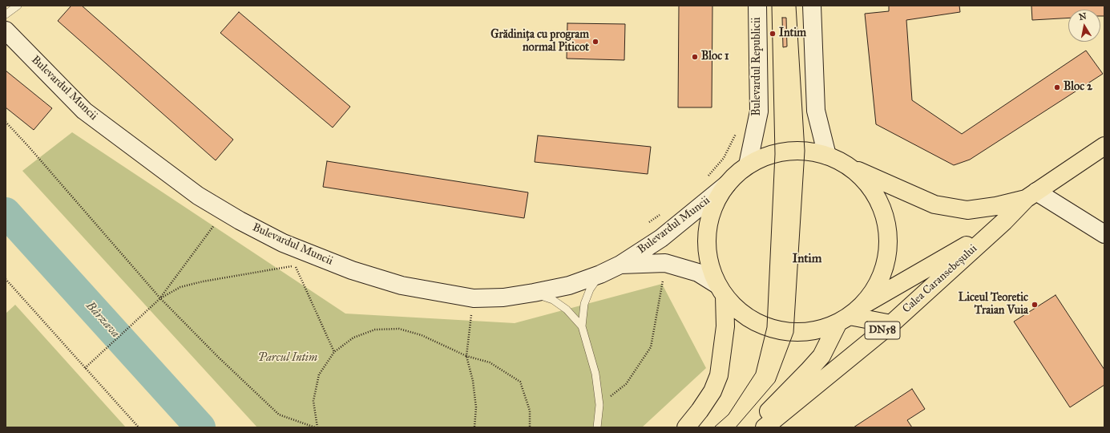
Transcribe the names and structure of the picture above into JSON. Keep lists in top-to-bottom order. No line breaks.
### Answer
{"streets":{"main road":["Calea Caransebeșului","DN58"],"street":["Bulevardul Republicii","Bulevardul Muncii"]},"crossings":[["Bulevardul Republicii","DN58"],["Bulevardul Muncii","Calea Caransebeșului"],["Bulevardul Muncii","DN58"],["Calea Caransebeșului","DN58"]],"districts":["Intim"],"water":["Bârzava"],"parks":["Parcul Intim"],"places":["Intim","Grădinița cu program normal Piticot","Bloc 1","Bloc 2","Liceul Teoretic Traian Vuia"],"north":"top"}
